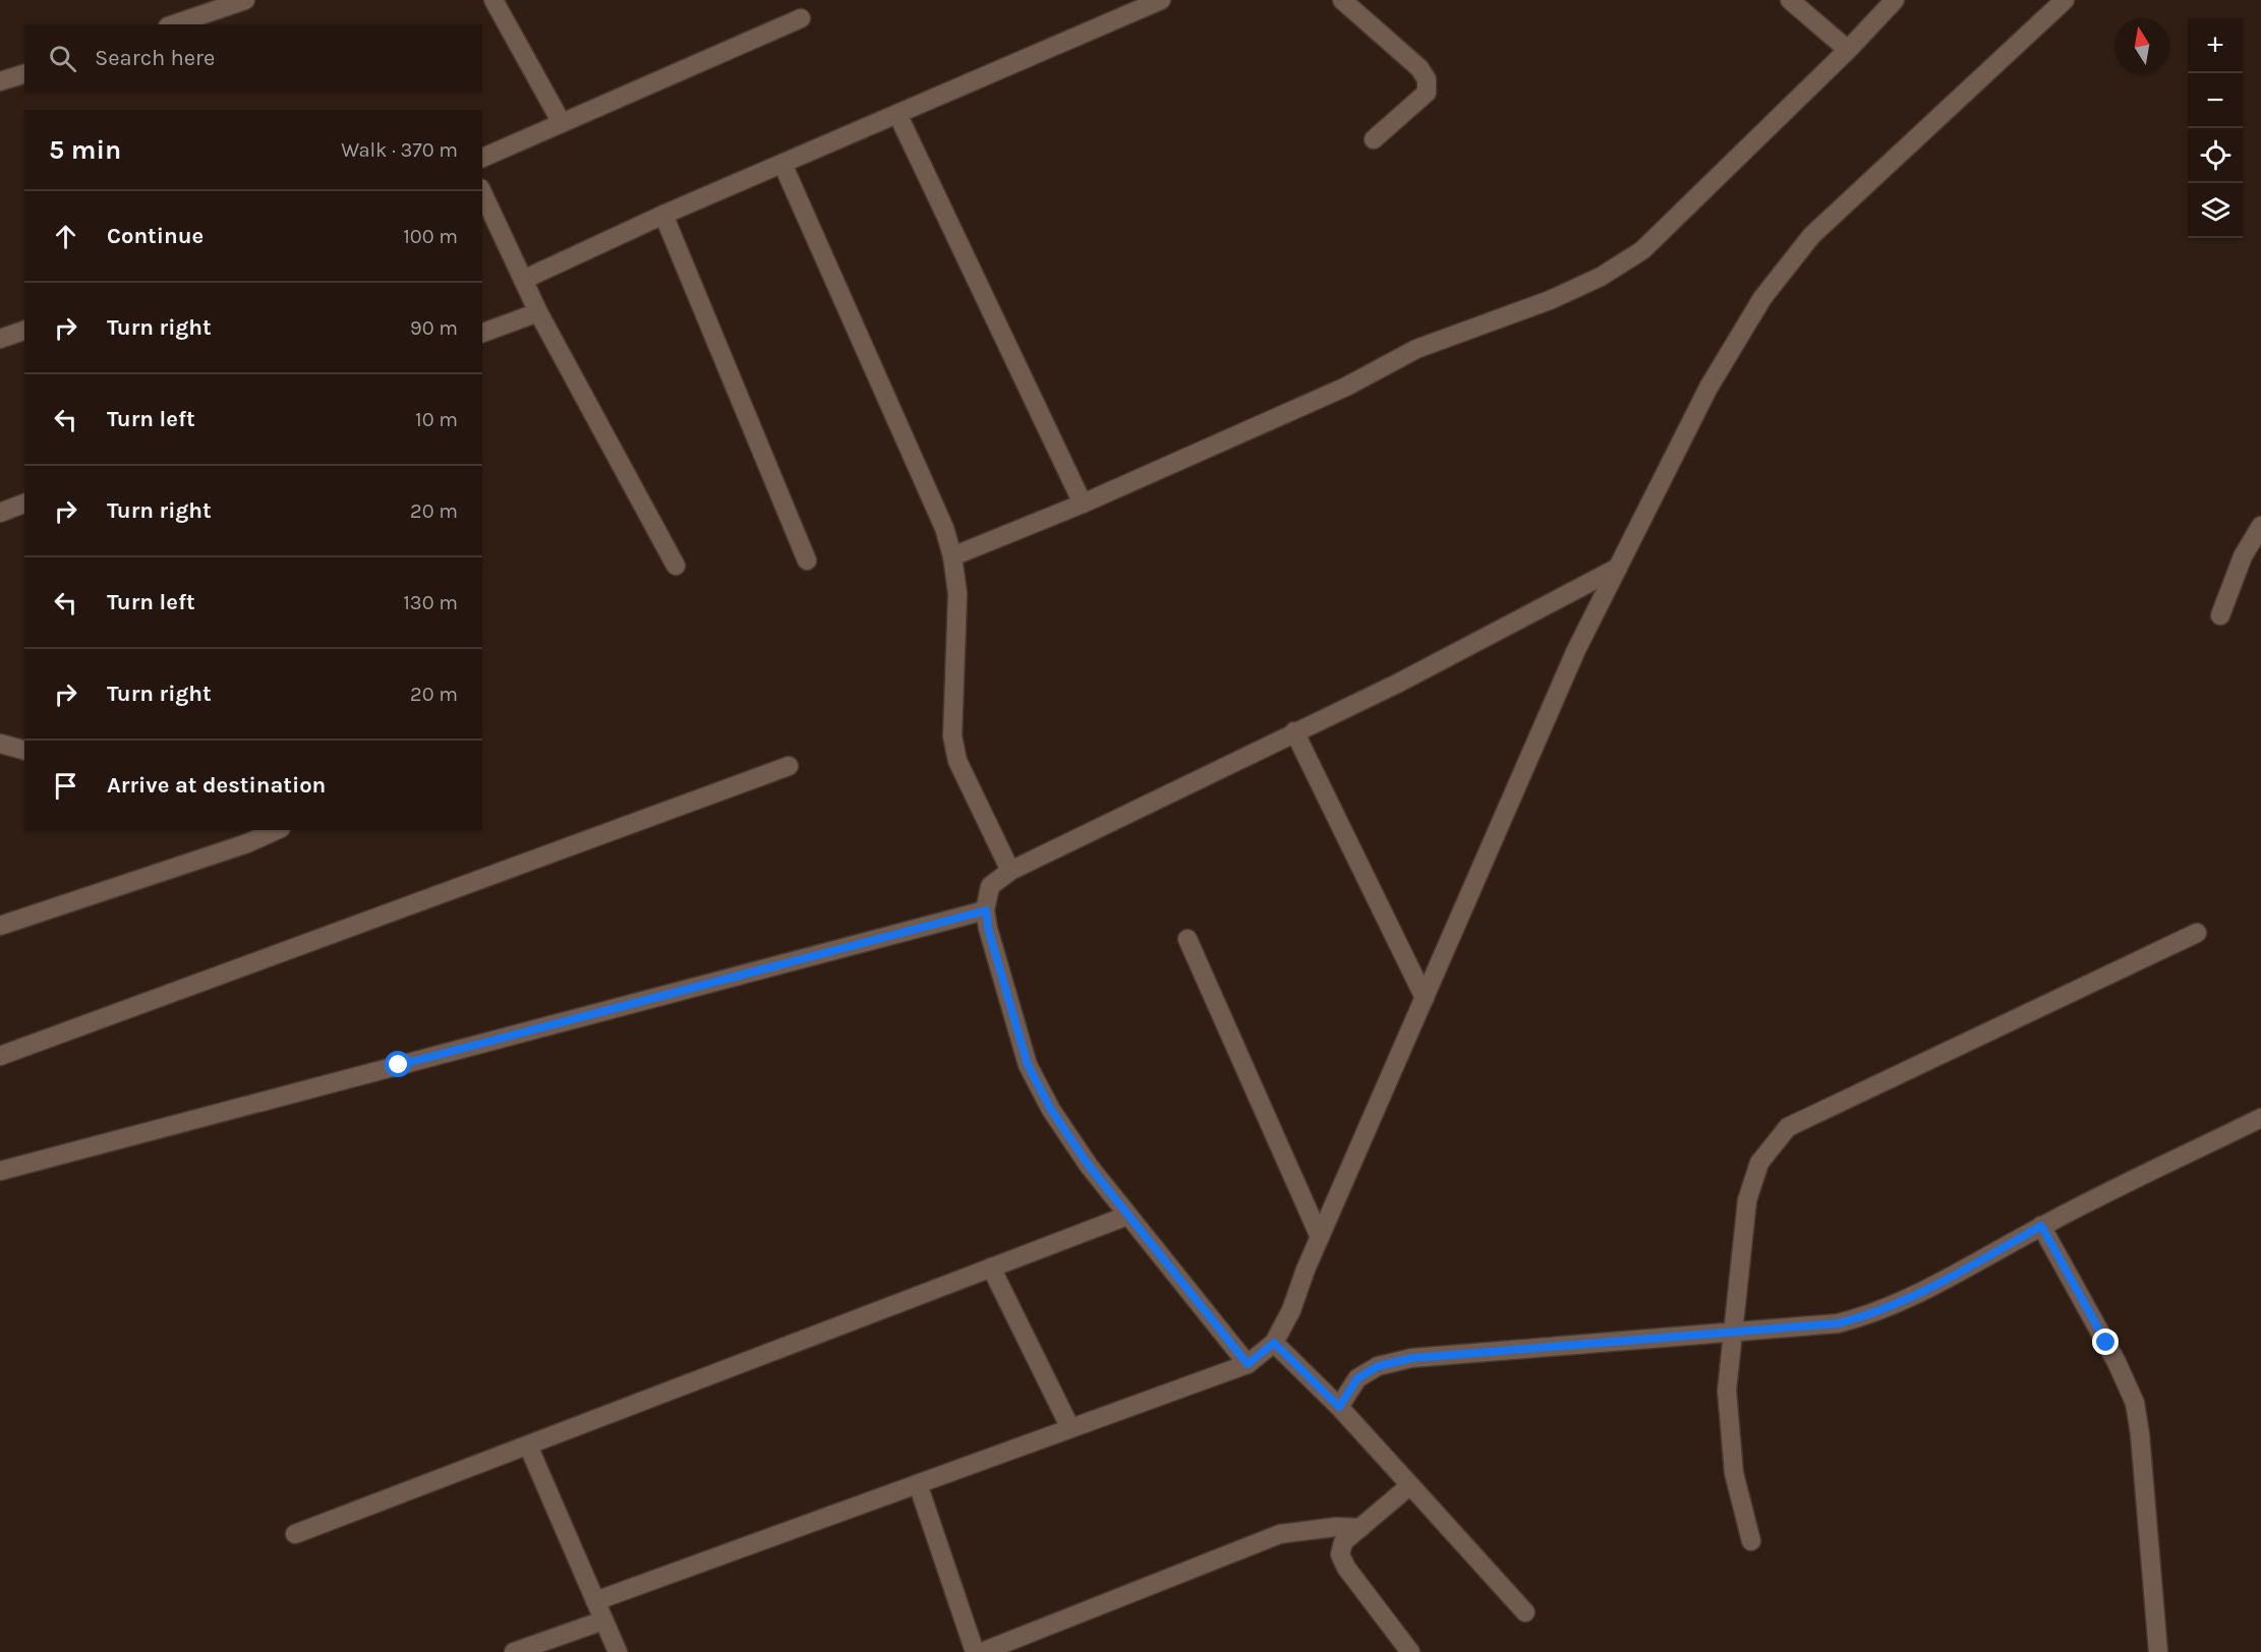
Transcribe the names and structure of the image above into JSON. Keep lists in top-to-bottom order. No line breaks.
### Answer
{"north":"top","page":{"map_buttons":["+","−"],"search":"Search here","heading":["5 min","Walk · 370 m"],"list":[["Continue","100 m"],["Turn right","90 m"],["Turn left","10 m"],["Turn right","20 m"],["Turn left","130 m"],["Turn right","20 m"],"Arrive at destination"]}}
